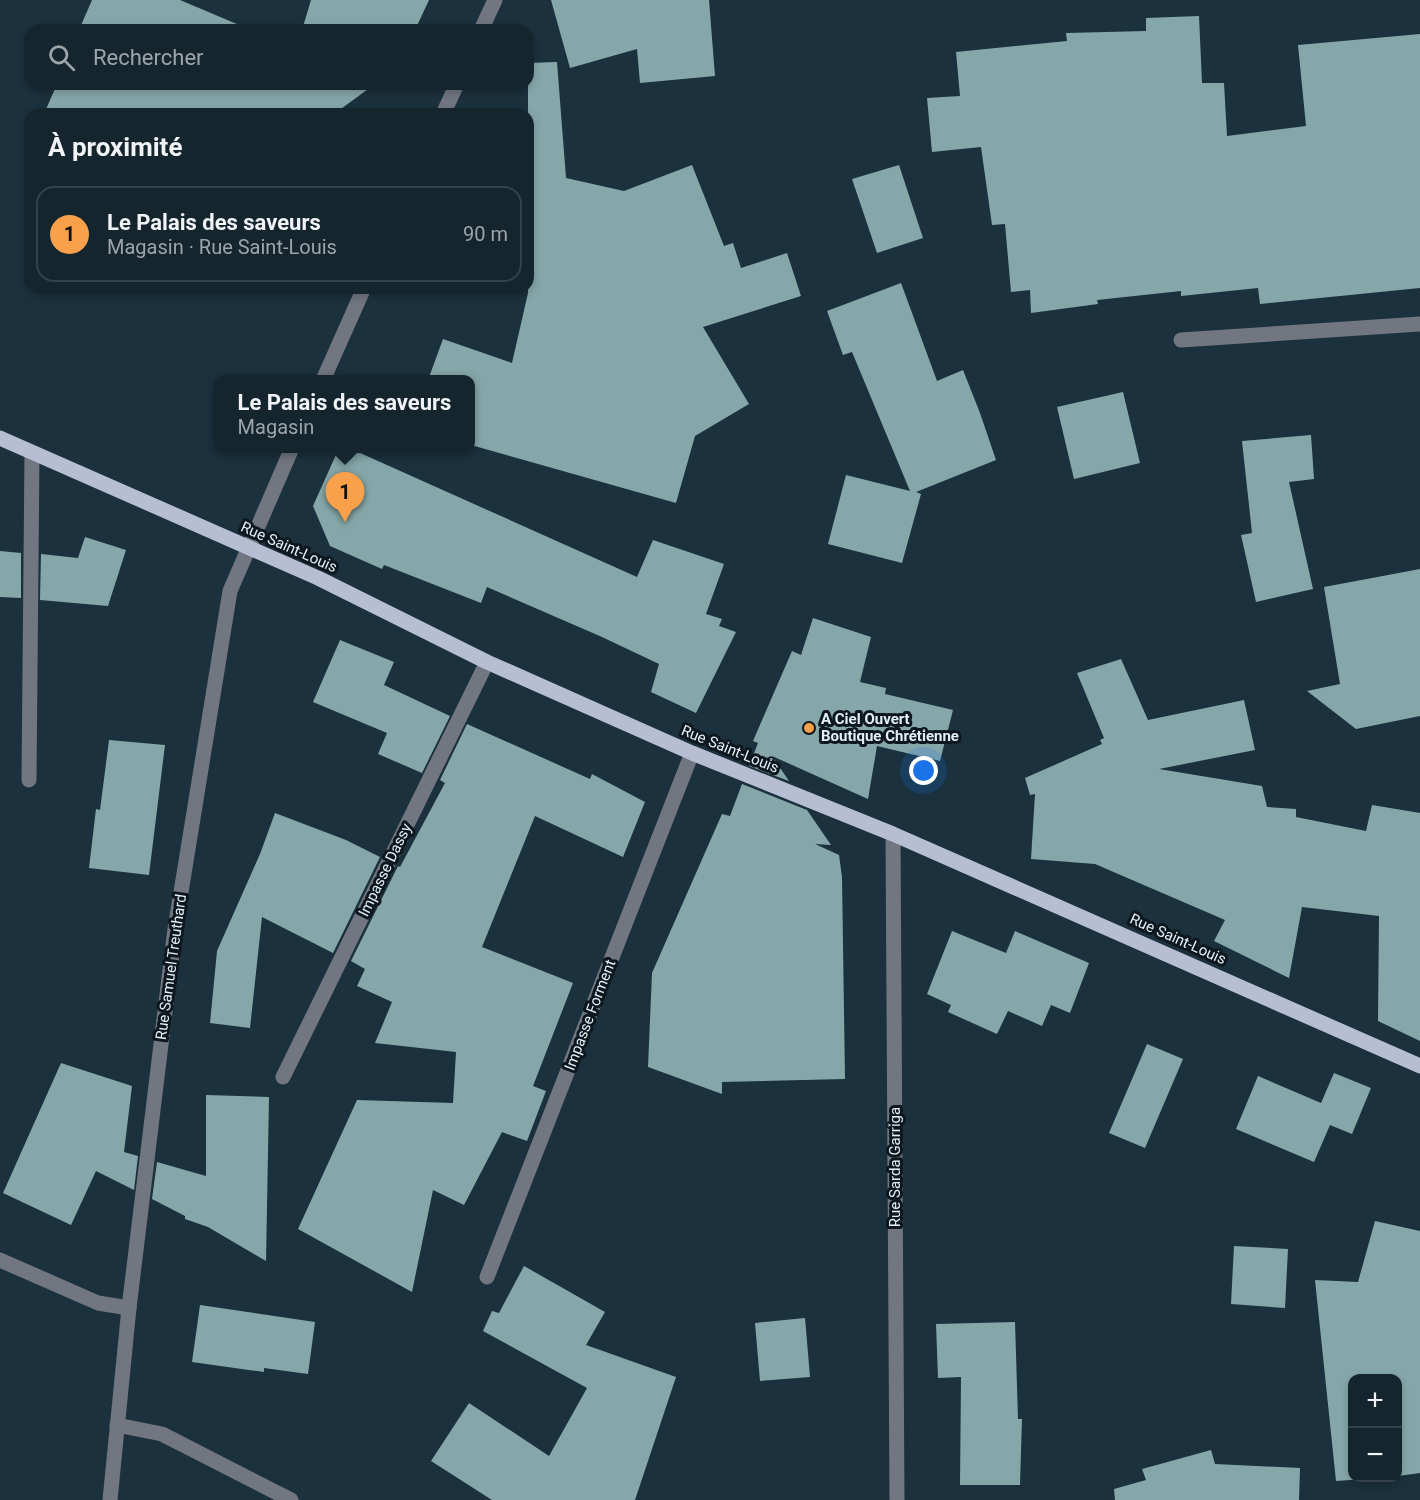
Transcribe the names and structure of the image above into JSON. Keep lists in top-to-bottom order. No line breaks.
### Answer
{"streets":{"main road":["Rue Saint-Louis"],"street":["Impasse Dassy","Rue Samuel Treuthard","Impasse Forment","Rue Sarda Garriga"]},"crossings":[["Rue Saint-Louis","Impasse Dassy"],["Rue Saint-Louis","Rue Samuel Treuthard"],["Rue Saint-Louis","Impasse Forment"],["Rue Saint-Louis","Rue Sarda Garriga"]],"places":["A Ciel Ouvert Boutique Chrétienne"],"page":{"search":"Rechercher","heading":"À proximité","list":[{"mark":"1","name":"Le Palais des saveurs","note":"Magasin · Rue Saint-Louis","value":"90 m"}],"popup":["Le Palais des saveurs","Magasin"],"pins":"1","map_buttons":["+","−"]}}
